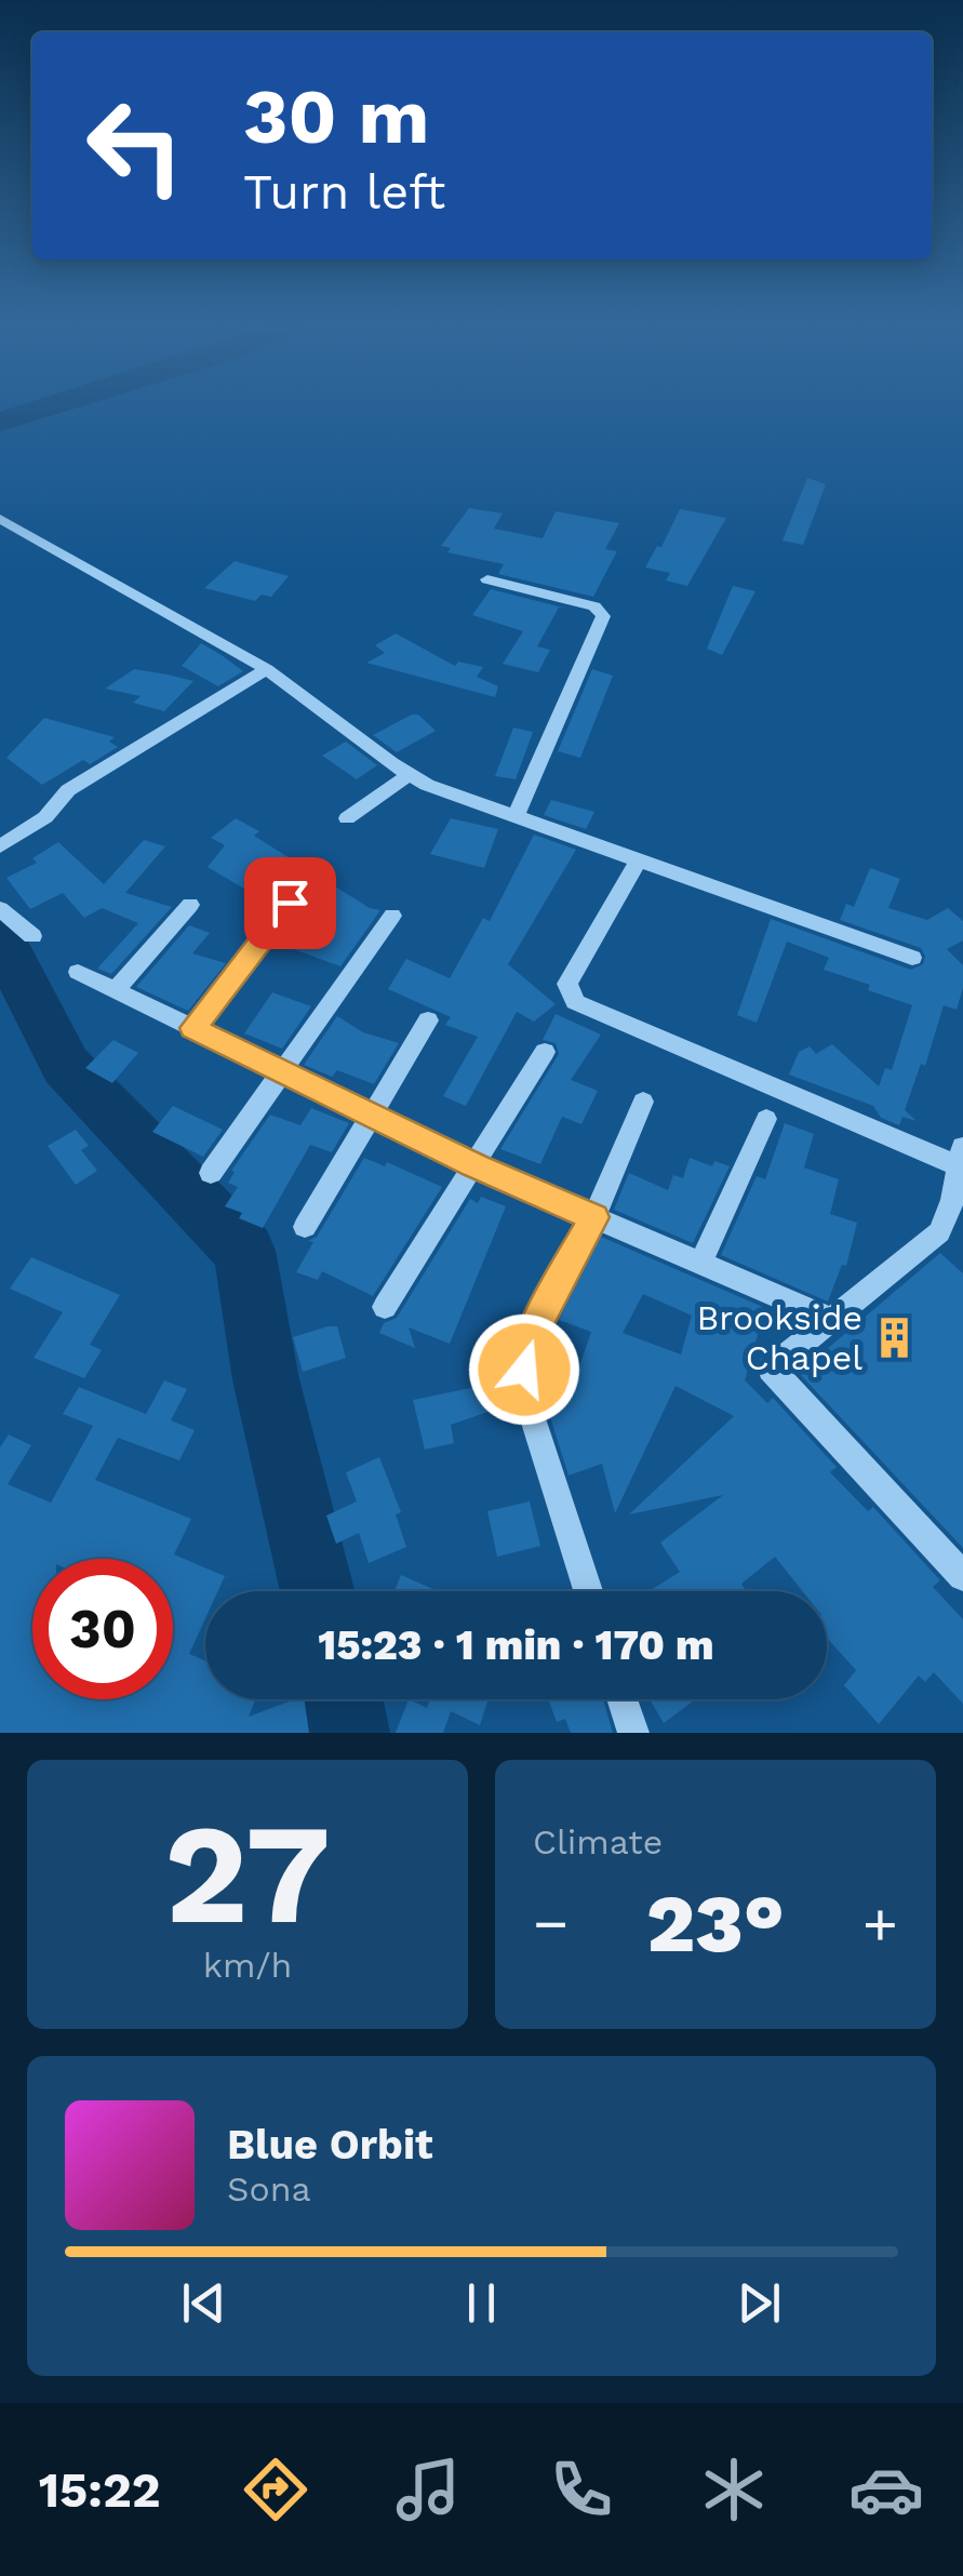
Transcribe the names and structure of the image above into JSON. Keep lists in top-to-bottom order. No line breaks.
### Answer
{"places":{"building":["Brookside Chapel"]},"page":{"turn":["30 m","Turn left"],"limit":"30","trip":"15:23 · 1 min · 170 m","tile":[["27","km/h"],"Climate"],"heat":["−","23°","+"],"song":["Blue Orbit","Sona"],"tabs":"15:22"}}
